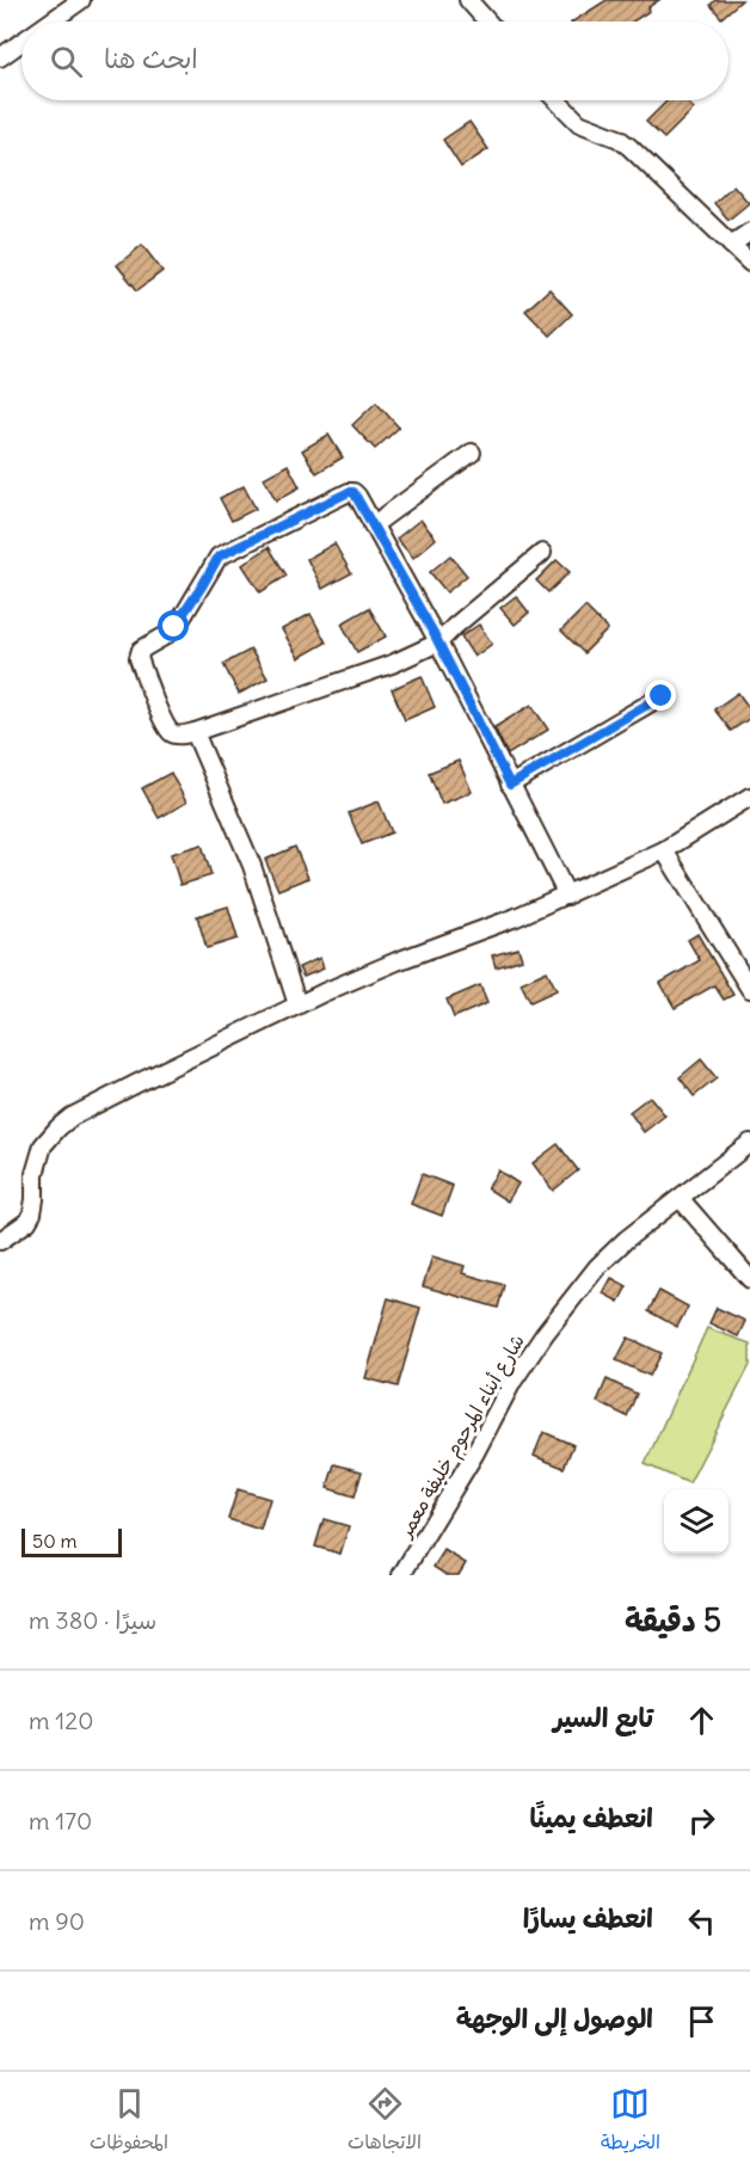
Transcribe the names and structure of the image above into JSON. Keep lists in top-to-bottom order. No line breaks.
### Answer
{"streets":{"street":["شارع أبناء المرحوم خليفة معمر"]},"scale_bar":"50 m","page":{"search":"ابحث هنا","scale":"50 m","heading":["5 دقيقة","سيرًا · 380 m"],"list":[["تابع السير","120 m"],["انعطف يمينًا","170 m"],["انعطف يسارًا","90 m"],"الوصول إلى الوجهة"],"nav":["الخريطة","الاتجاهات","المحفوظات"]}}
